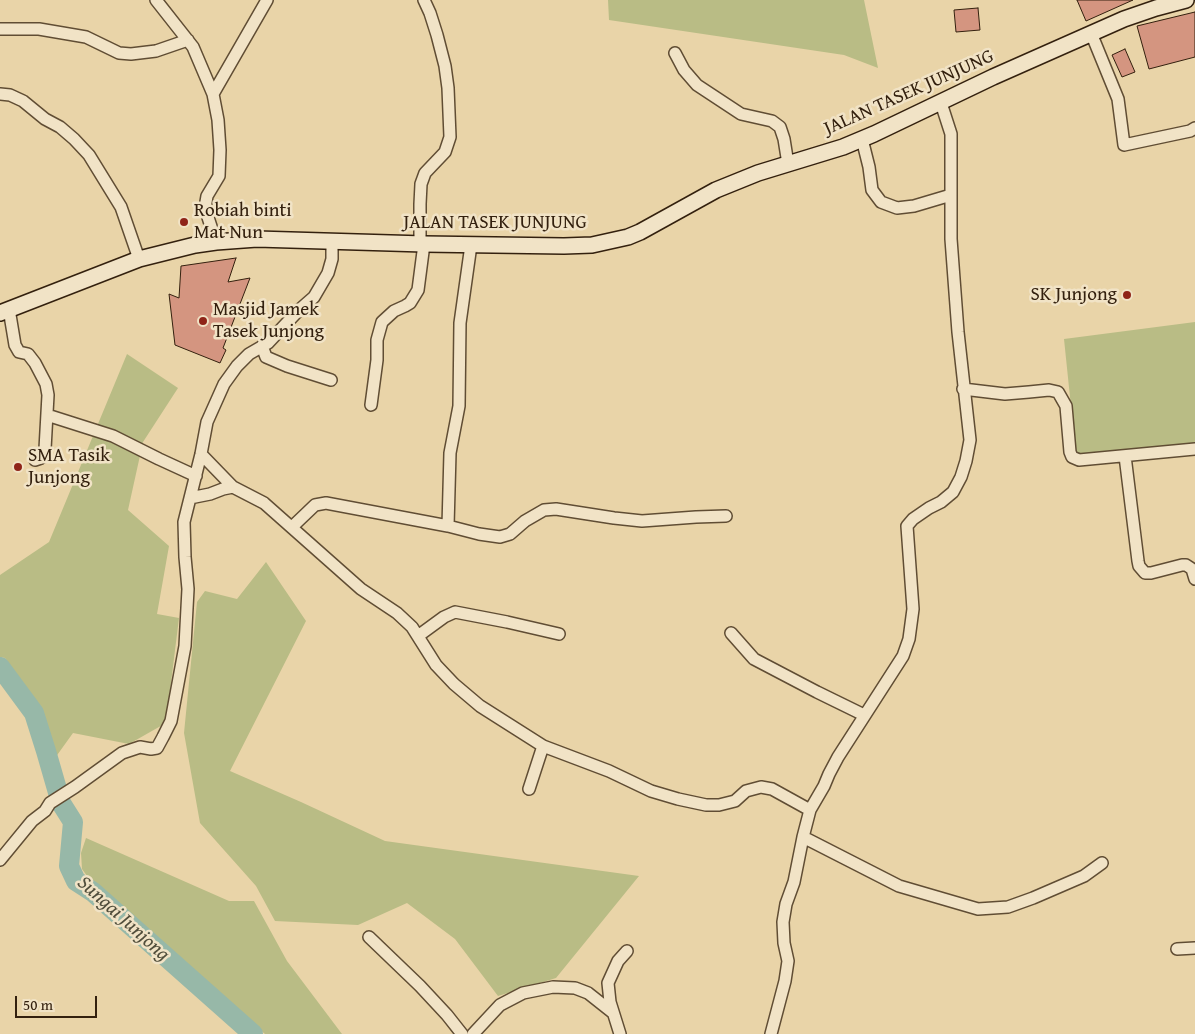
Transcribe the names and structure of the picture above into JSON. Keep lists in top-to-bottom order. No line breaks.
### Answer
{"streets":{"main road":["JALAN TASEK JUNJUNG"]},"water":["Sungai Junjong"],"places":["Robiah binti Mat Nun","SK Junjong","Masjid Jamek Tasek Junjong","SMA Tasik Junjong"],"scale_bar":"50 m"}
